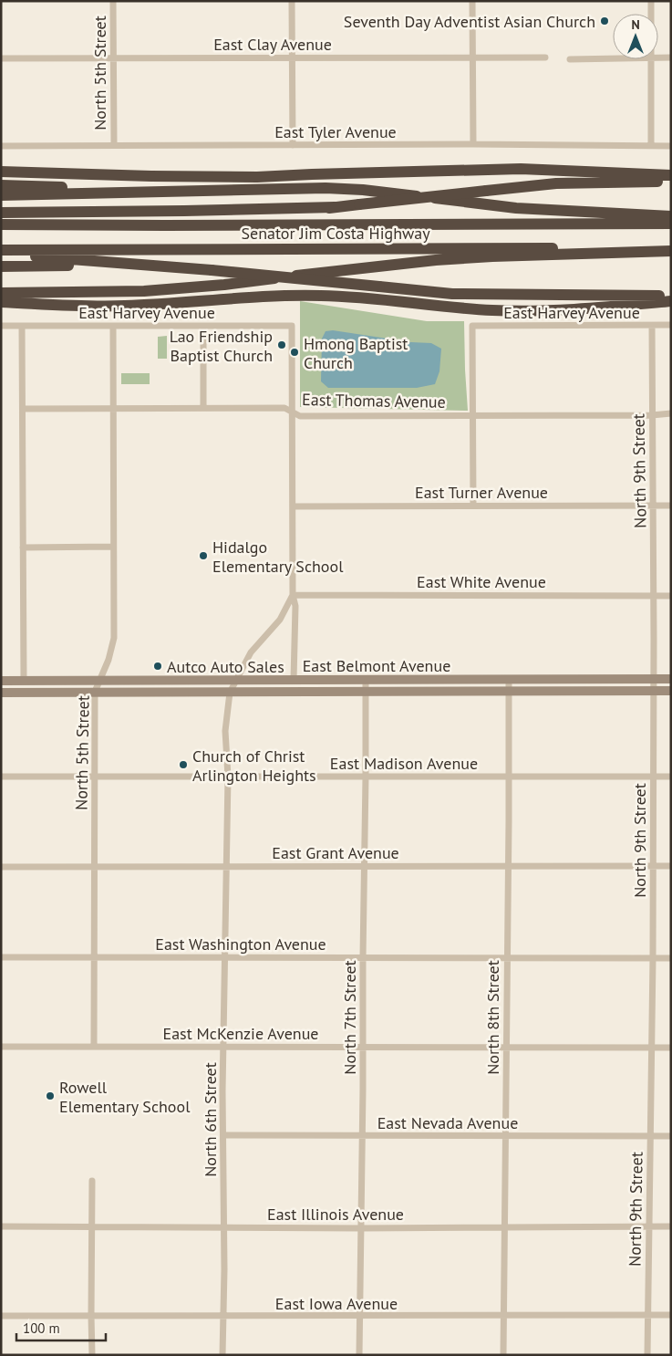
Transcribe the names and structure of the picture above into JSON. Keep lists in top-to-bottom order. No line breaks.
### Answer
{"streets":{"highway":["Senator Jim Costa Highway"],"main road":["East Belmont Avenue"],"street":["East Clay Avenue","North 5th Street","East Tyler Avenue","East Harvey Avenue","East Thomas Avenue","North 9th Street","East Turner Avenue","East White Avenue","East Madison Avenue","East Grant Avenue","East Washington Avenue","North 7th Street","North 8th Street","East McKenzie Avenue","North 6th Street","East Nevada Avenue","East Illinois Avenue","East Iowa Avenue"]},"crossings":[["East Clay Avenue","North 5th Street"],["North 5th Street","East Tyler Avenue"],["North 5th Street","East Harvey Avenue"],["North 5th Street","East Thomas Avenue"],["North 5th Street","East Belmont Avenue"],["North 5th Street","East Madison Avenue"],["North 5th Street","East Grant Avenue"],["North 5th Street","East Washington Avenue"],["North 5th Street","East McKenzie Avenue"],["East Harvey Avenue","East Thomas Avenue"],["East Harvey Avenue","North 9th Street"],["East Thomas Avenue","North 9th Street"],["North 9th Street","East Turner Avenue"],["North 9th Street","East White Avenue"],["North 9th Street","East Belmont Avenue"],["North 9th Street","East Madison Avenue"],["North 9th Street","East Grant Avenue"],["North 9th Street","East Washington Avenue"],["North 9th Street","East McKenzie Avenue"],["North 9th Street","East Nevada Avenue"],["North 9th Street","East Illinois Avenue"],["North 9th Street","East Iowa Avenue"],["East White Avenue","North 6th Street"],["East Belmont Avenue","North 7th Street"],["East Belmont Avenue","North 8th Street"],["East Belmont Avenue","North 6th Street"],["East Madison Avenue","North 7th Street"],["East Madison Avenue","North 8th Street"],["East Madison Avenue","North 6th Street"],["East Grant Avenue","North 7th Street"],["East Grant Avenue","North 8th Street"],["East Grant Avenue","North 6th Street"],["East Washington Avenue","North 7th Street"],["East Washington Avenue","North 8th Street"],["East Washington Avenue","North 6th Street"],["North 7th Street","East McKenzie Avenue"],["North 7th Street","East Nevada Avenue"],["North 7th Street","East Illinois Avenue"],["North 7th Street","East Iowa Avenue"],["North 8th Street","East McKenzie Avenue"],["North 8th Street","East Nevada Avenue"],["North 8th Street","East Illinois Avenue"],["North 8th Street","East Iowa Avenue"],["East McKenzie Avenue","North 6th Street"],["North 6th Street","East Nevada Avenue"],["North 6th Street","East Illinois Avenue"],["North 6th Street","East Iowa Avenue"]],"places":["Seventh Day Adventist Asian Church","Lao Friendship Baptist Church","Hmong Baptist Church","Hidalgo Elementary School","Autco Auto Sales","Church of Christ Arlington Heights","Rowell Elementary School"],"scale_bar":"100 m","north":"top"}
